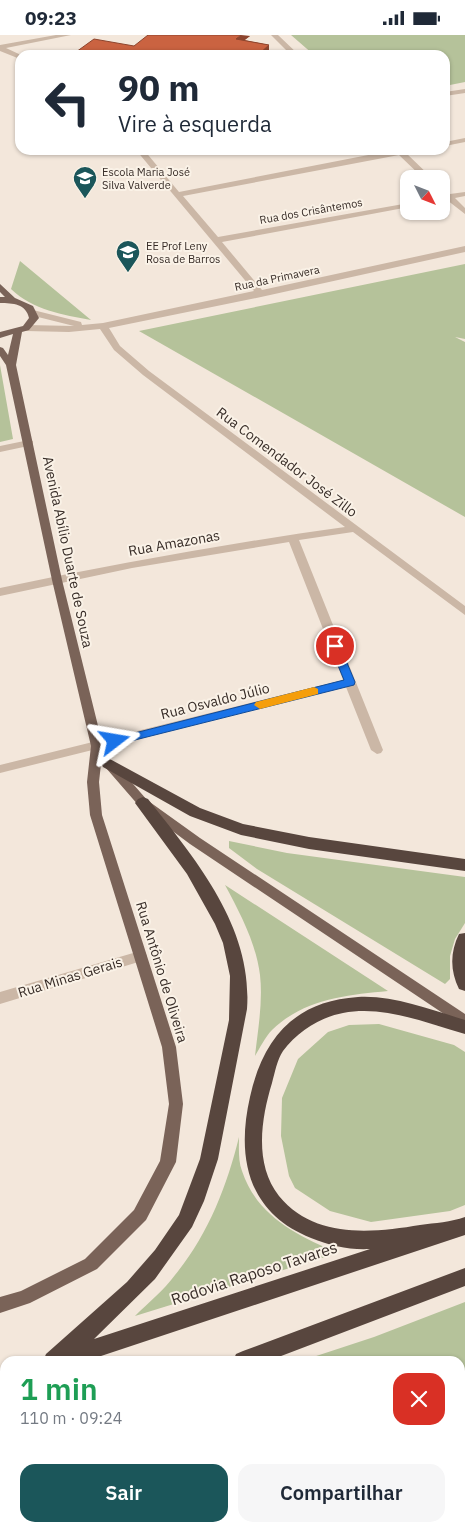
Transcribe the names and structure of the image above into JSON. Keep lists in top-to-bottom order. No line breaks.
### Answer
{"streets":{"highway":["Rodovia Raposo Tavares"],"main road":["Avenida Abílio Duarte de Souza","Rua Antônio de Oliveira"],"street":["Rua dos Crisântemos","Rua da Primavera","Rua Comendador José Zillo","Rua Amazonas","Rua Osvaldo Júlio","Rua Minas Gerais"]},"crossings":[["Rua da Primavera","Rua Comendador José Zillo"],["Rua da Primavera","Avenida Abílio Duarte de Souza"],["Rua Comendador José Zillo","Rua Amazonas"],["Rua Amazonas","Avenida Abílio Duarte de Souza"],["Avenida Abílio Duarte de Souza","Rua Osvaldo Júlio"],["Avenida Abílio Duarte de Souza","Rua Antônio de Oliveira"],["Rua Osvaldo Júlio","Rua Antônio de Oliveira"],["Rua Antônio de Oliveira","Rua Minas Gerais"]],"places":{"school or university":["Escola Maria José Silva Valverde","EE Prof Leny Rosa de Barros"]},"north":"bottom right","page":{"status":"09:23","turn":["90 m","Vire à esquerda"],"heading":["1 min","110 m · 09:24"],"buttons":["Sair","Compartilhar"]}}
